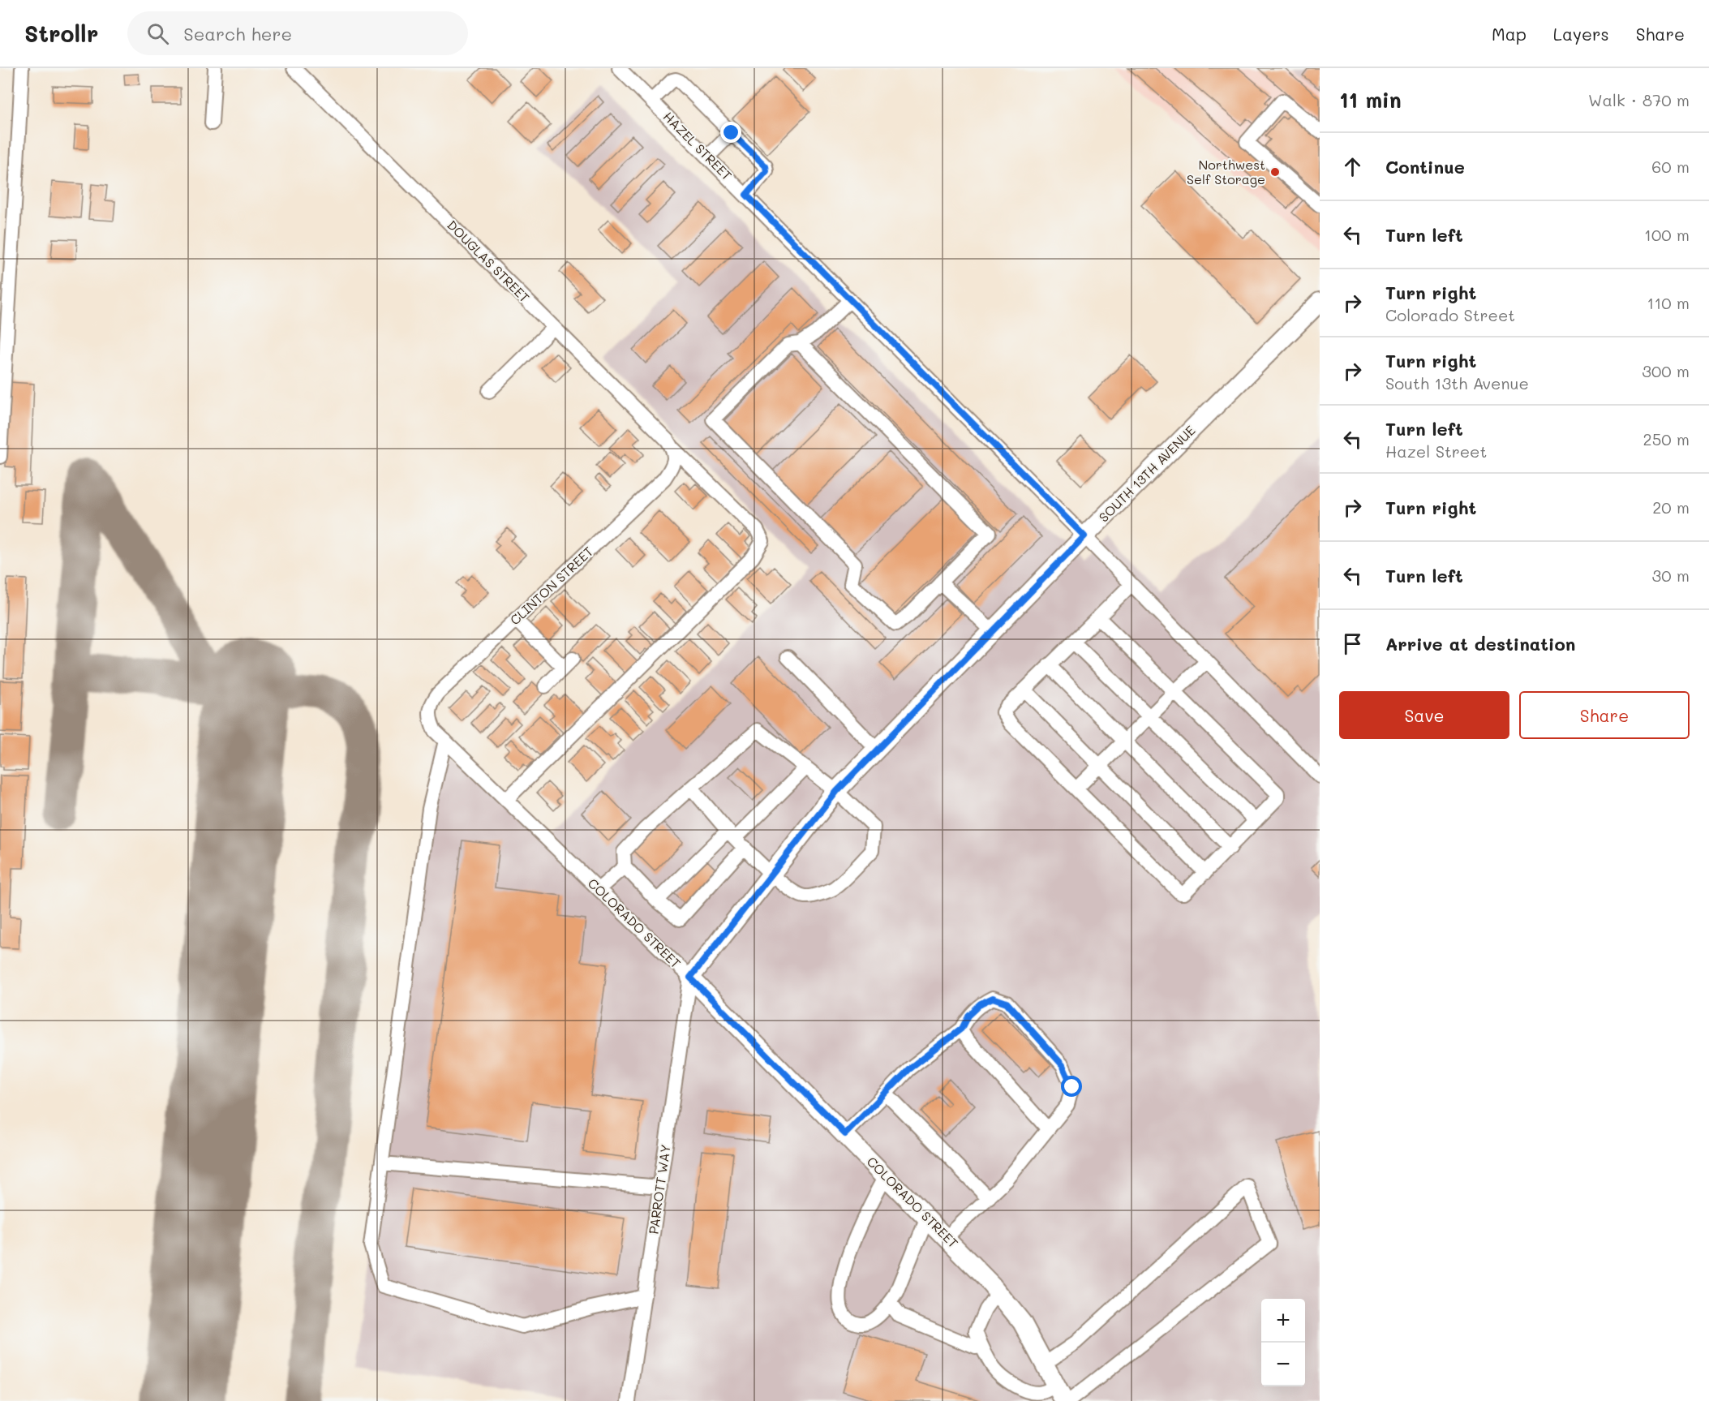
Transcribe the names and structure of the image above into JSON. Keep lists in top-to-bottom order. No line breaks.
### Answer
{"streets":{"main road":["SOUTH 13TH AVENUE","COLORADO STREET"],"street":["HAZEL STREET","DOUGLAS STREET","CLINTON STREET","PARROTT WAY"]},"crossings":[["HAZEL STREET","SOUTH 13TH AVENUE"],["DOUGLAS STREET","CLINTON STREET"],["DOUGLAS STREET","COLORADO STREET"],["SOUTH 13TH AVENUE","COLORADO STREET"],["SOUTH 13TH AVENUE","PARROTT WAY"],["CLINTON STREET","COLORADO STREET"],["COLORADO STREET","PARROTT WAY"]],"places":["Northwest Self Storage"],"page":{"header":"Strollr","search":"Search here","nav":["Map","Layers","Share"],"heading":["11 min","Walk · 870 m"],"list":[["Continue","60 m"],["Turn left","100 m"],["Turn right","Colorado Street","110 m"],["Turn right","South 13th Avenue","300 m"],["Turn left","Hazel Street","250 m"],["Turn right","20 m"],["Turn left","30 m"],"Arrive at destination"],"buttons":["Save","Share"],"map_buttons":["+","−"]}}
